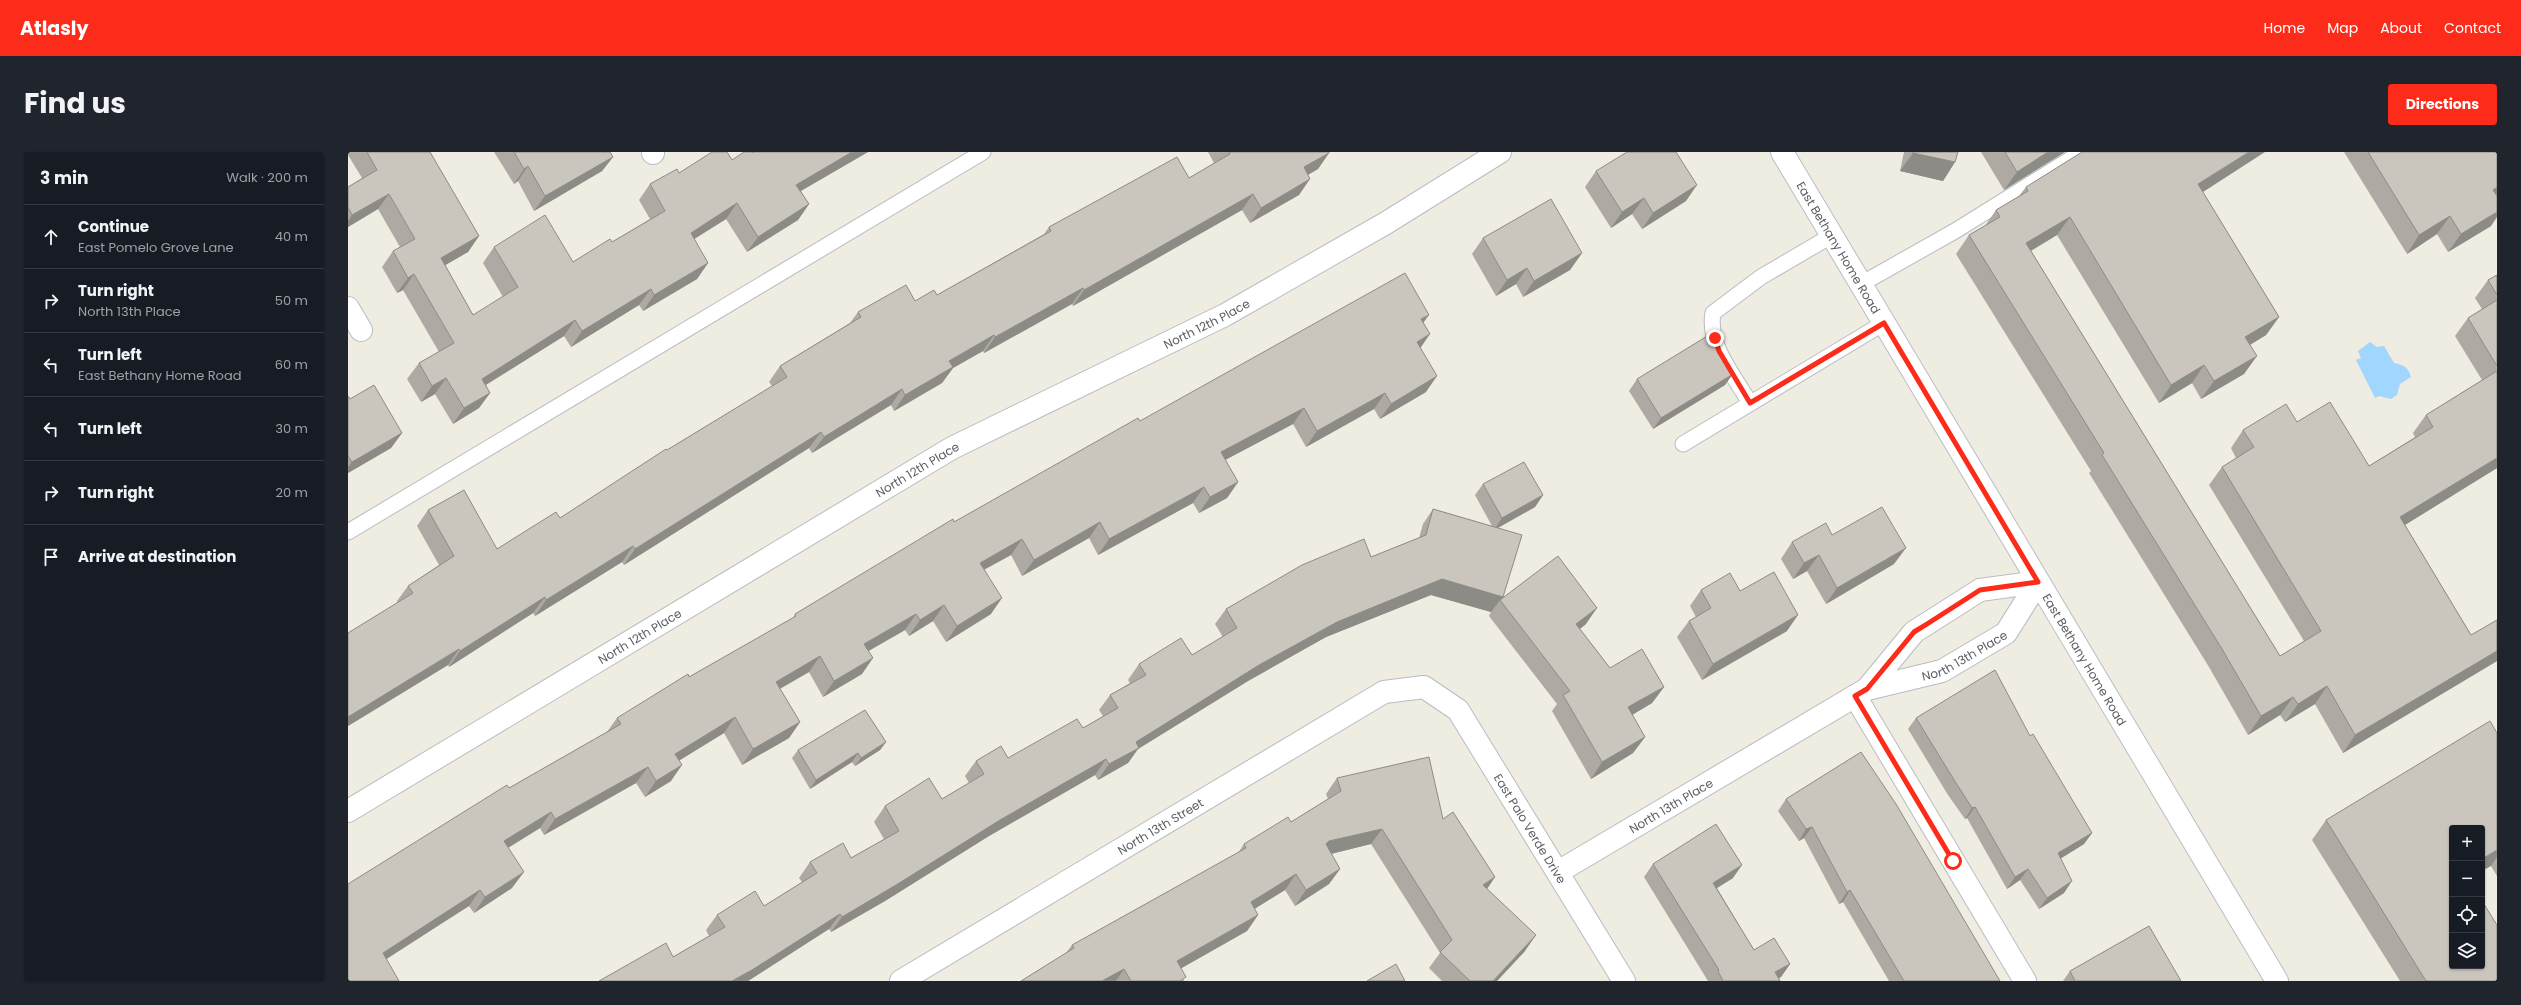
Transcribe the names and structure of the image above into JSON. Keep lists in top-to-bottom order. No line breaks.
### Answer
{"streets":{"street":["East Bethany Home Road","North 12th Place","North 13th Place","North 13th Street","East Palo Verde Drive"]},"crossings":[["East Bethany Home Road","North 13th Place"],["North 13th Place","East Palo Verde Drive"],["North 13th Street","East Palo Verde Drive"]],"page":{"header":"Atlasly","nav":["Home","Map","About","Contact"],"title":"Find us","buttons":"Directions","heading":["3 min","Walk · 200 m"],"list":[["Continue","East Pomelo Grove Lane","40 m"],["Turn right","North 13th Place","50 m"],["Turn left","East Bethany Home Road","60 m"],["Turn left","30 m"],["Turn right","20 m"],"Arrive at destination"],"map_buttons":["+","−"]}}
